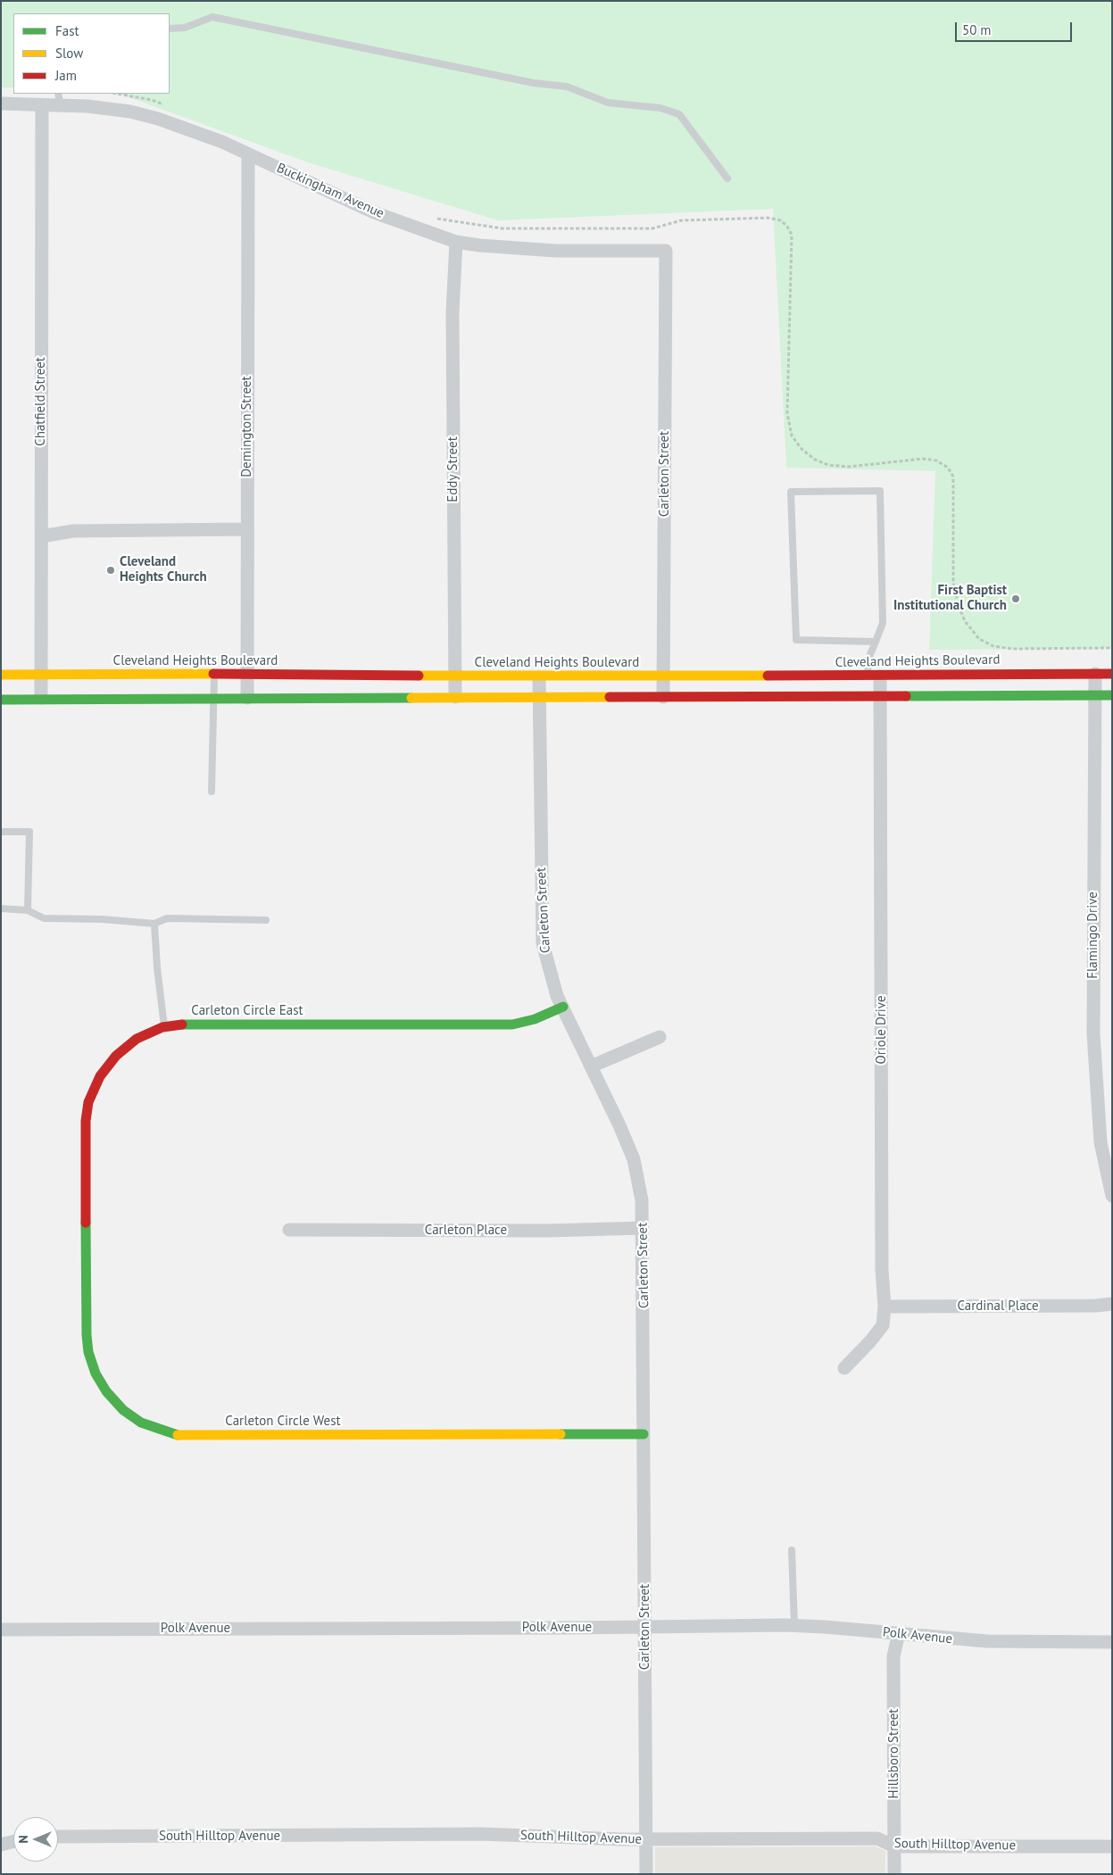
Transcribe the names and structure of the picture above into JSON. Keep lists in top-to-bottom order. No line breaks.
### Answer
{"streets":{"street":["Buckingham Avenue","Chatfield Street","Demington Street","Eddy Street","Carleton Street","Cleveland Heights Boulevard","Flamingo Drive","Carleton Circle East","Oriole Drive","Carleton Place","Cardinal Place","Carleton Circle West","Polk Avenue","Hillsboro Street","South Hilltop Avenue"]},"crossings":[["Buckingham Avenue","Chatfield Street"],["Buckingham Avenue","Demington Street"],["Buckingham Avenue","Eddy Street"],["Buckingham Avenue","Carleton Street"],["Chatfield Street","Cleveland Heights Boulevard"],["Demington Street","Cleveland Heights Boulevard"],["Eddy Street","Cleveland Heights Boulevard"],["Carleton Street","Cleveland Heights Boulevard"],["Carleton Street","Carleton Circle East"],["Carleton Street","Carleton Place"],["Carleton Street","Carleton Circle West"],["Carleton Street","Polk Avenue"],["Carleton Street","South Hilltop Avenue"],["Cleveland Heights Boulevard","Flamingo Drive"],["Cleveland Heights Boulevard","Oriole Drive"],["Carleton Circle East","Carleton Circle West"],["Oriole Drive","Cardinal Place"],["Polk Avenue","Hillsboro Street"],["Hillsboro Street","South Hilltop Avenue"]],"places":["Cleveland Heights Church","First Baptist Institutional Church"],"legend":["Fast","Slow","Jam"],"scale_bar":"50 m","north":"left"}
